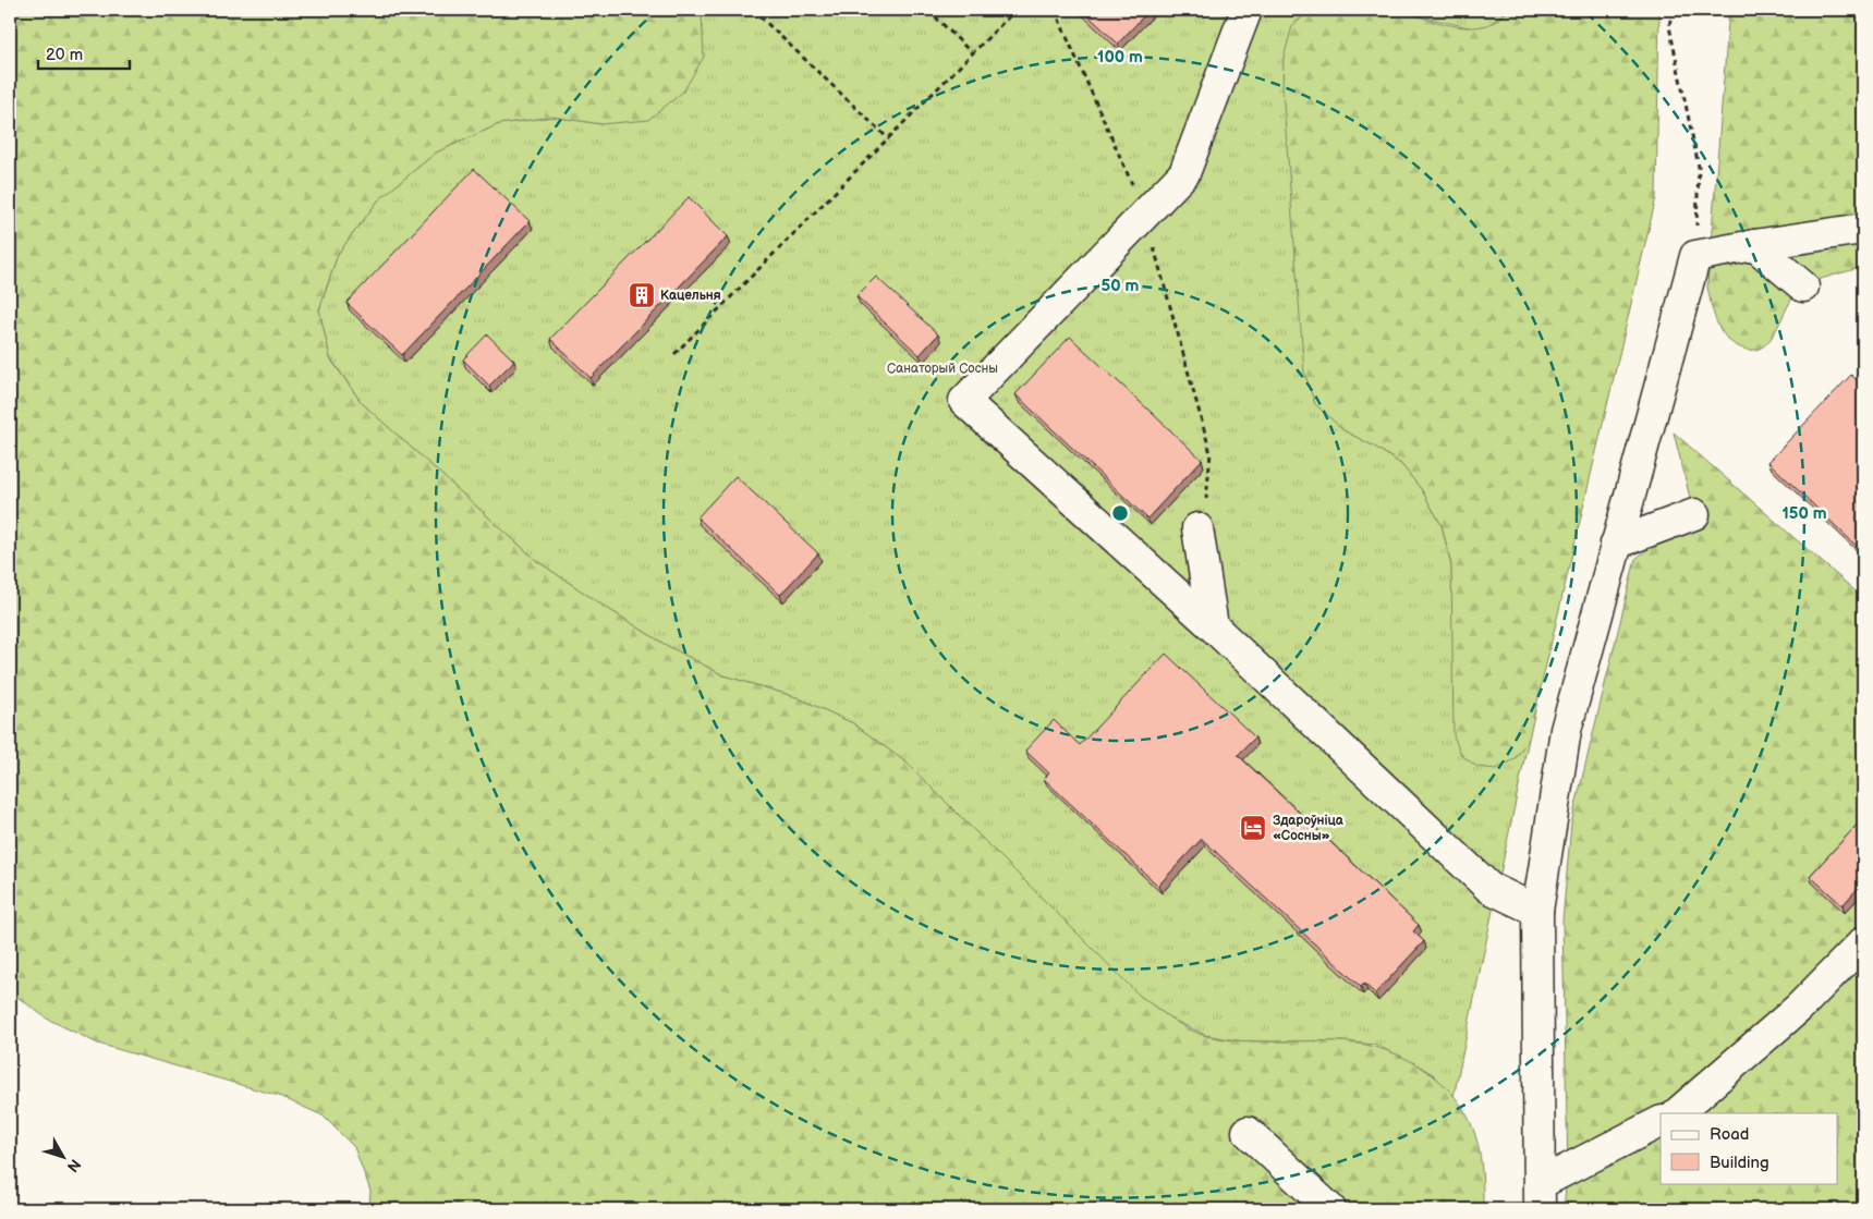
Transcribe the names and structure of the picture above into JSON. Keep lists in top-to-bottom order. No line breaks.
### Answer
{"parks":["Санаторый Сосны"],"places":{"building":["Кацельня"],"hotel":["Здароўніца «Сосны»"]},"legend":["Road","Building"],"scale_bar":"20 m","north":"bottom right","rings":["100 m","50 m","150 m"]}
